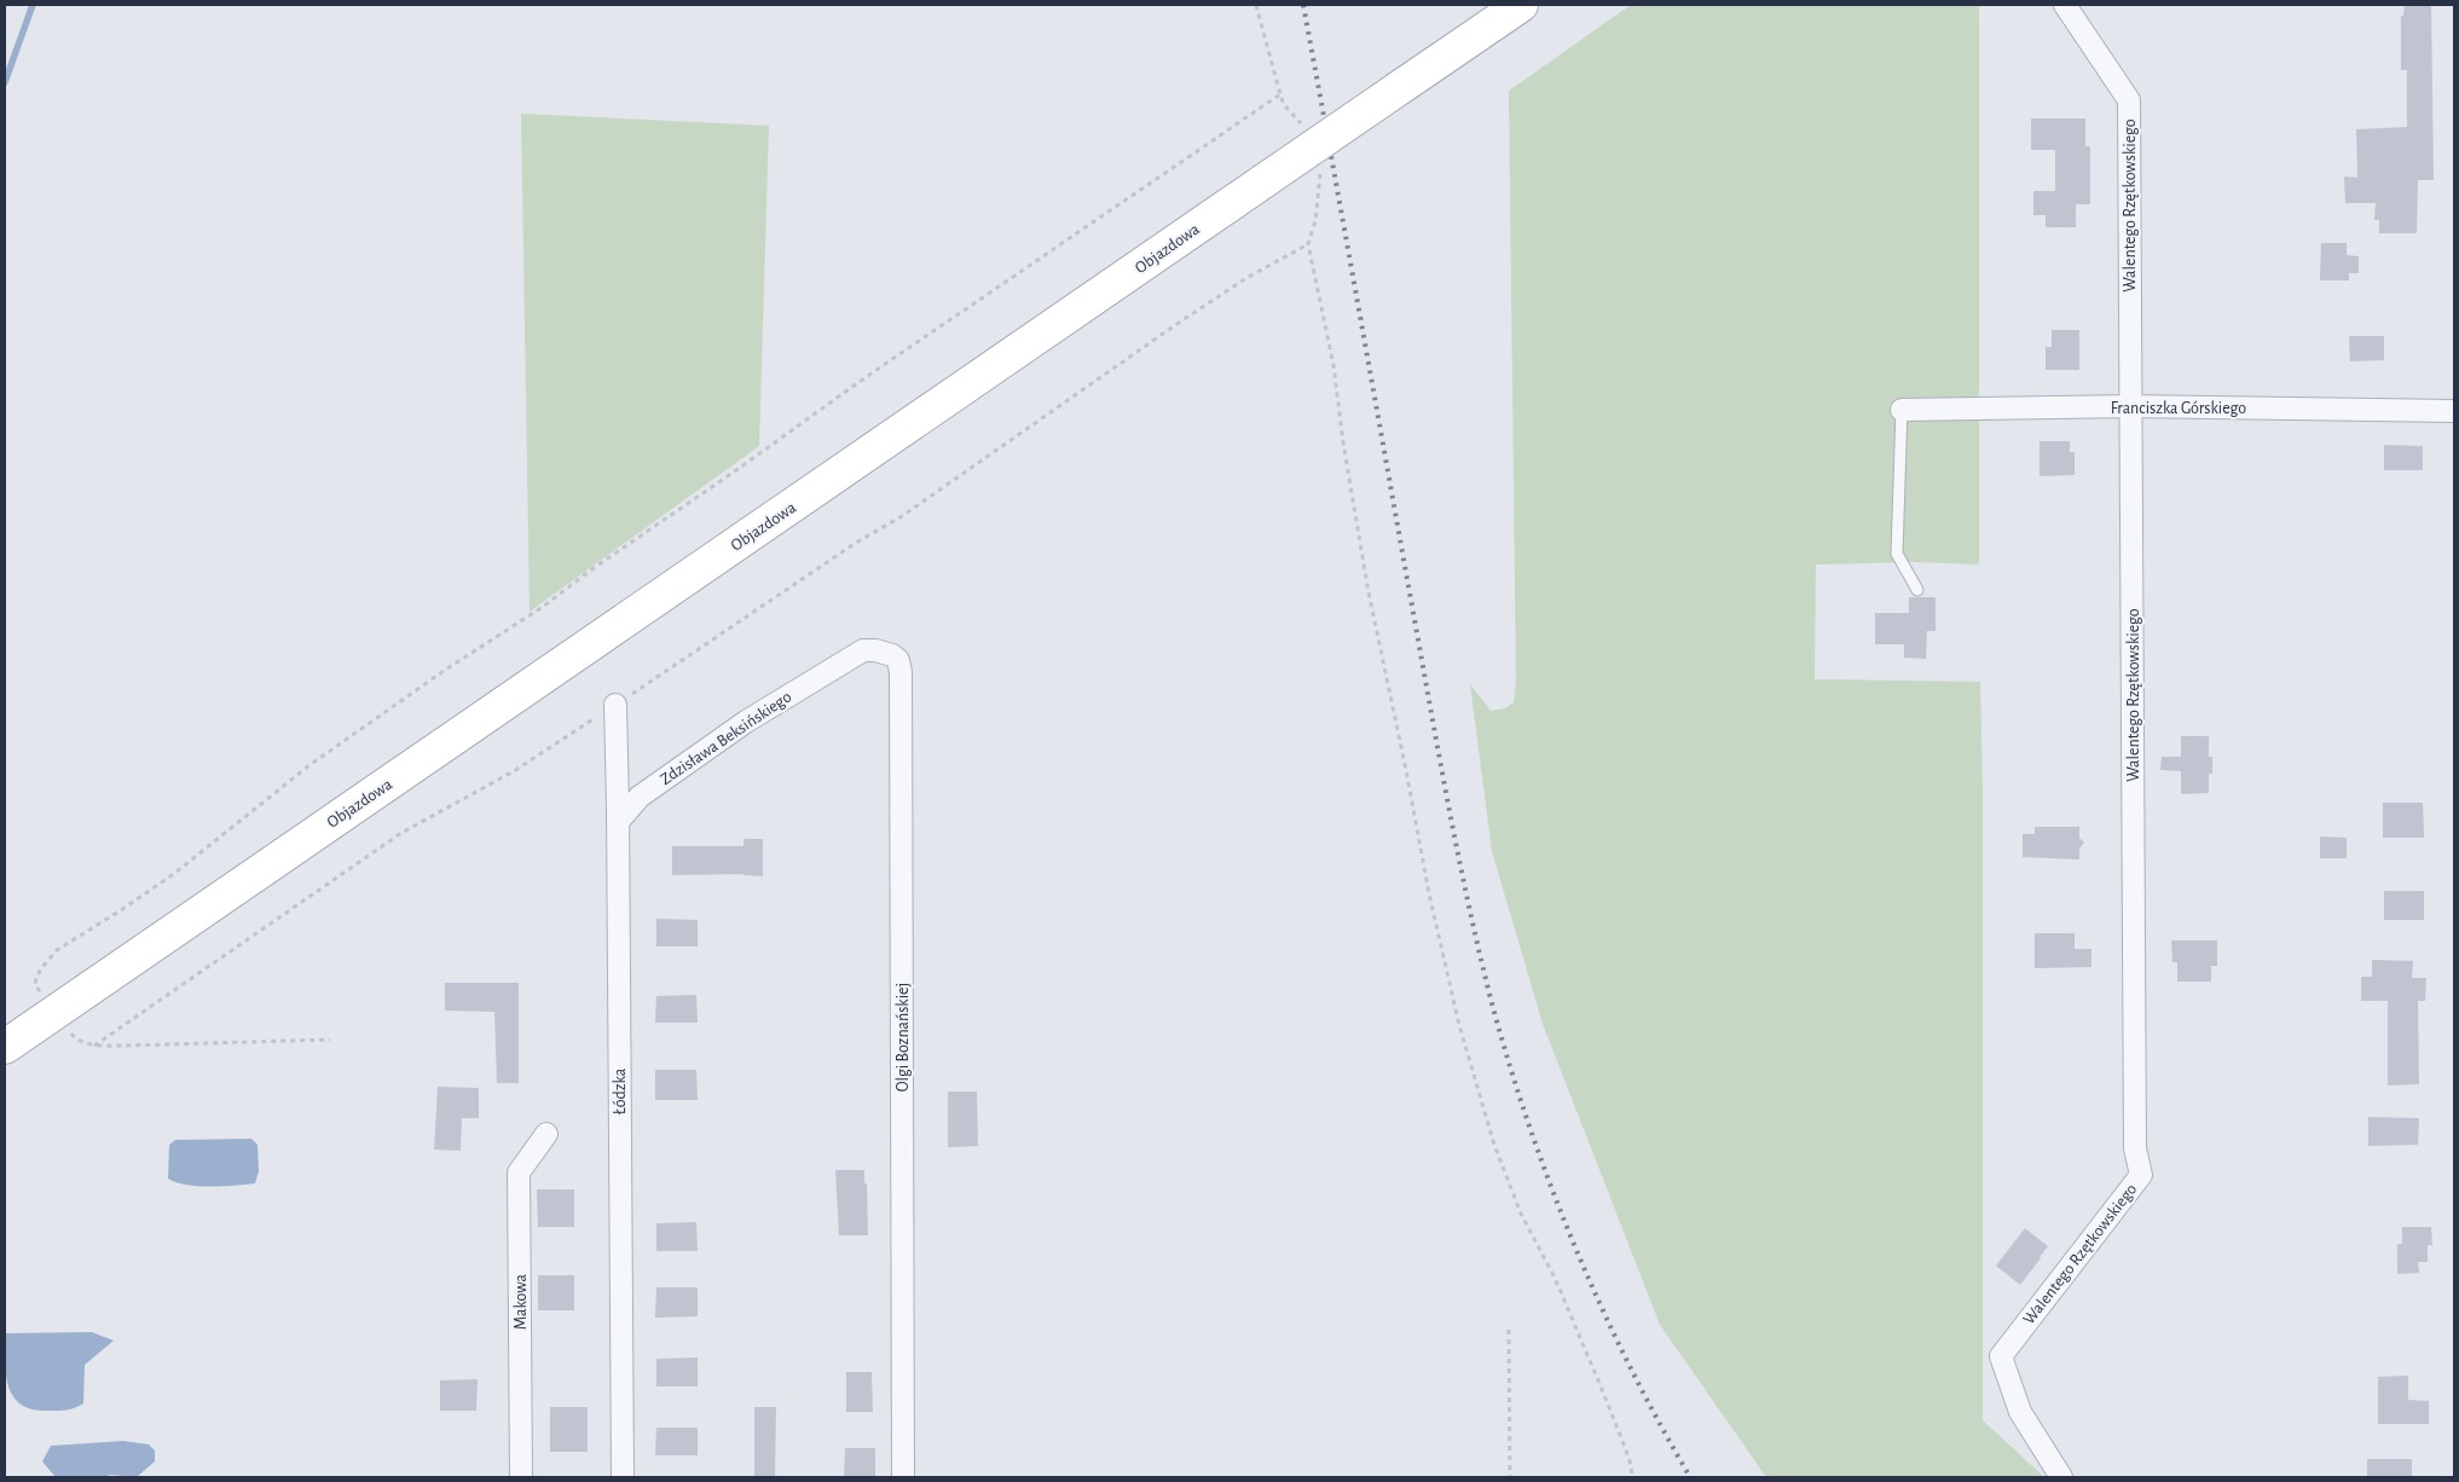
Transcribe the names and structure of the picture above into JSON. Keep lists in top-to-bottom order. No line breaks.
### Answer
{"streets":{"main road":["Objazdowa"],"street":["Walentego Rzętkowskiego","Franciszka Górskiego","Zdzisława Beksińskiego","Olgi Boznańskiej","Łódzka","Makowa"]},"crossings":[["Walentego Rzętkowskiego","Franciszka Górskiego"],["Zdzisława Beksińskiego","Olgi Boznańskiej"],["Zdzisława Beksińskiego","Łódzka"]]}
